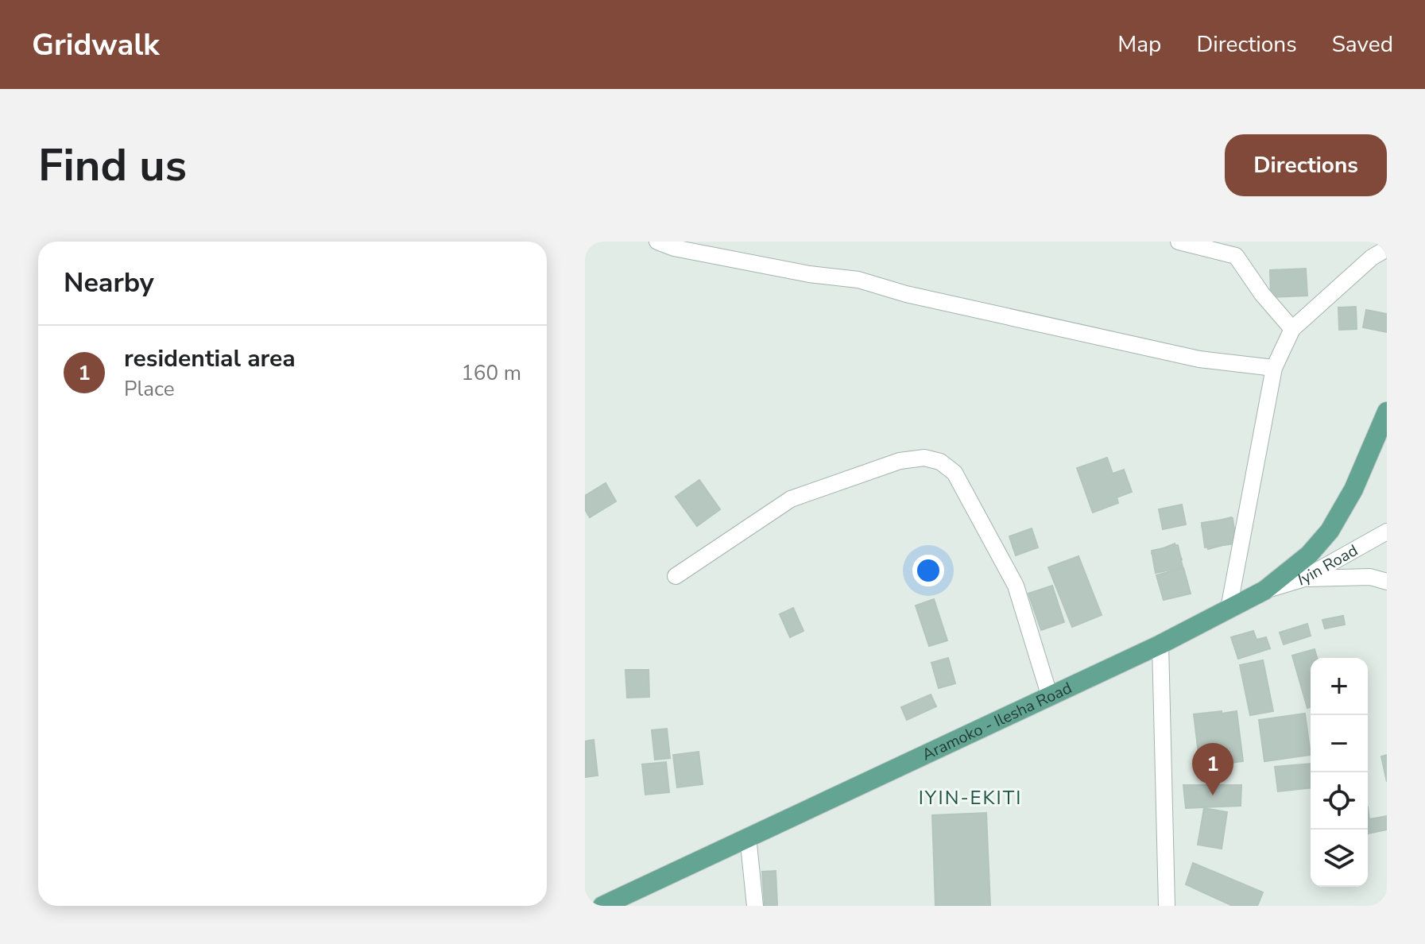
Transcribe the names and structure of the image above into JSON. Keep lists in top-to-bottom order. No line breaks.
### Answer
{"streets":{"main road":["Aramoko - Ilesha Road"],"street":["Iyin Road"]},"crossings":[["Iyin Road","Aramoko - Ilesha Road"]],"districts":["IYIN-EKITI"],"page":{"header":"Gridwalk","nav":["Map","Directions","Saved"],"buttons":"Directions","title":"Find us","heading":"Nearby","list":[{"mark":"1","name":"residential area","note":"Place","value":"160 m"}],"map_buttons":["+","−"],"pins":"1"}}
